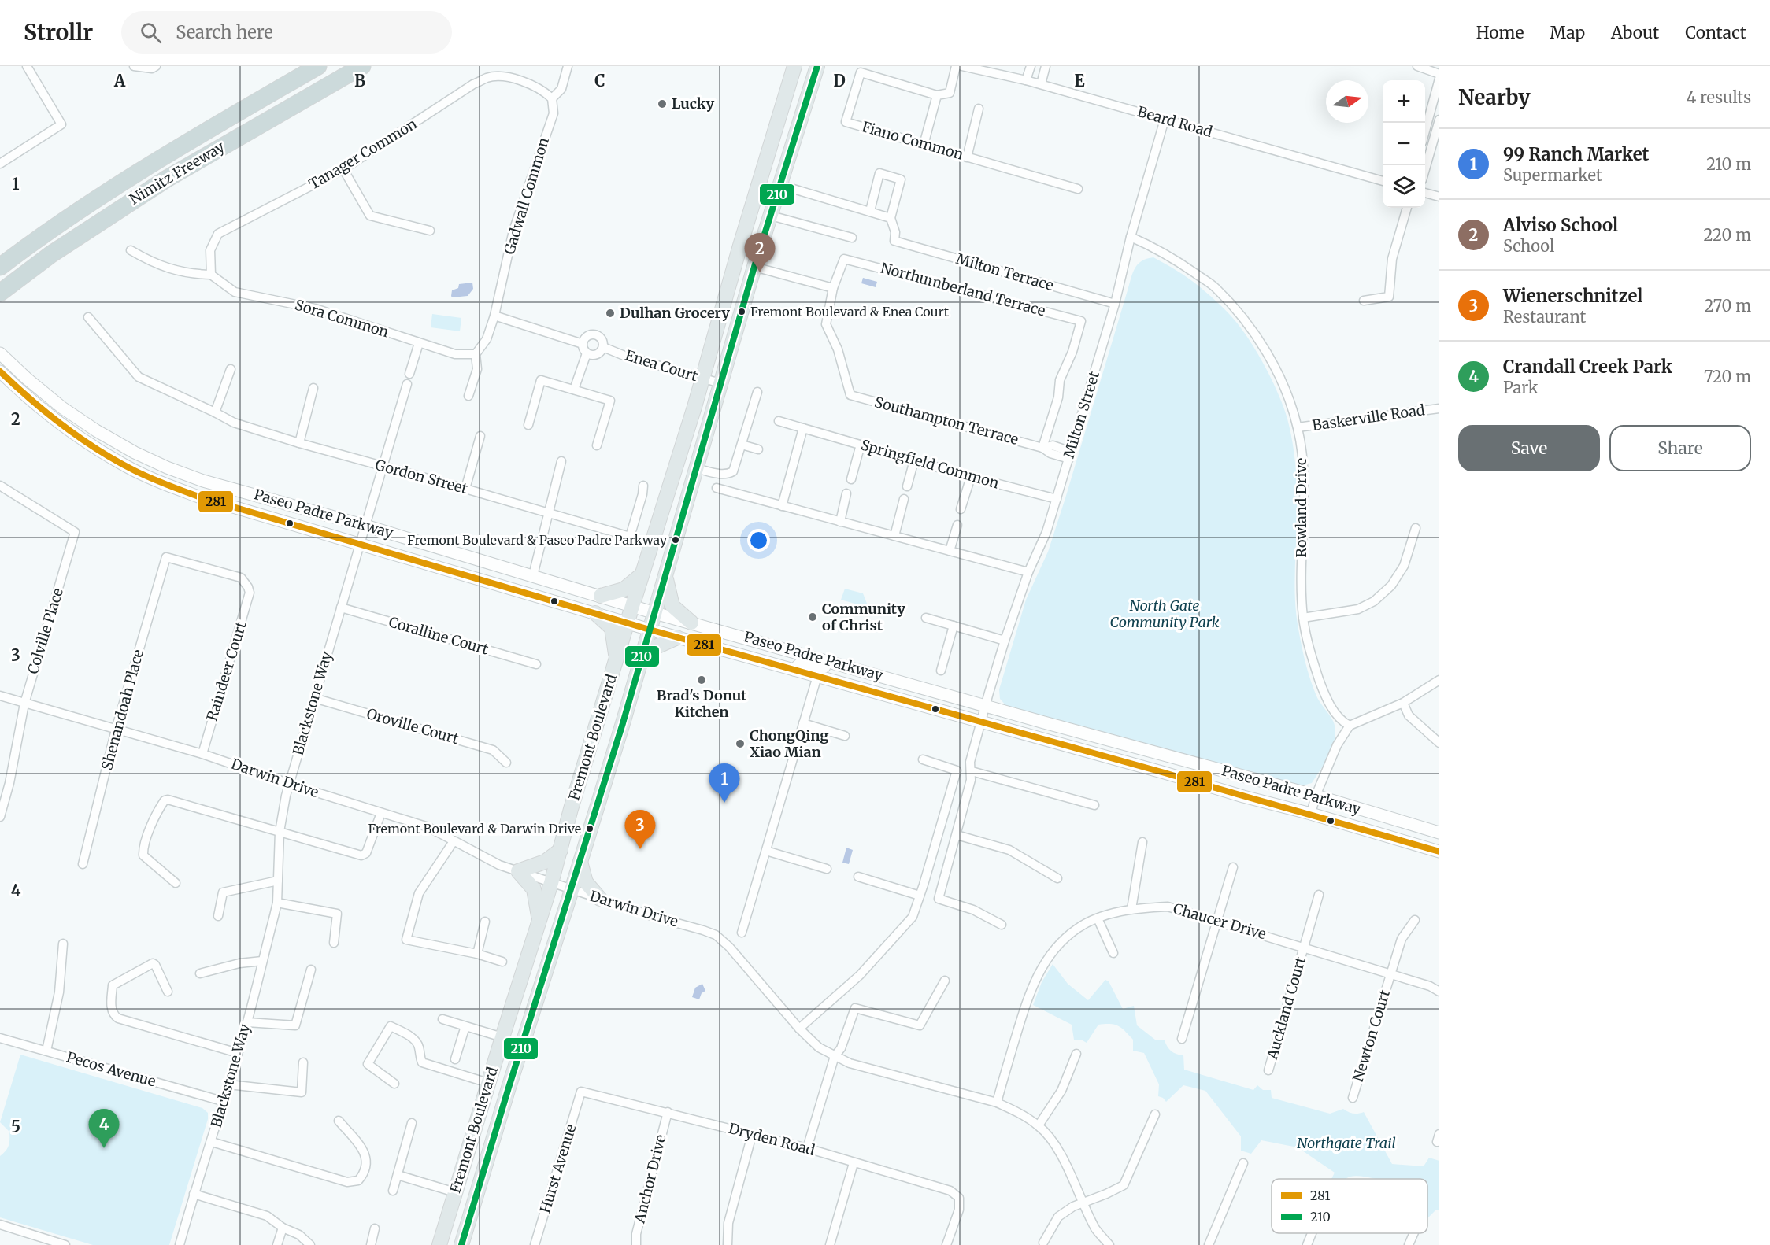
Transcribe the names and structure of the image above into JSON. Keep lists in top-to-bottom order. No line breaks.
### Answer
{"streets":{"highway":["Nimitz Freeway"],"main road":["Paseo Padre Parkway","Fremont Boulevard"],"street":["Beard Road","Fiano Common","Tanager Common","Gadwall Common","Milton Terrace","Northumberland Terrace","Sora Common","Enea Court","Milton Street","Baskerville Road","Southampton Terrace","Springfield Common","Gordon Street","Rowland Drive","Colville Place","Coralline Court","Raindeer Court","Blackstone Way","Shenandoah Place","Oroville Court","Darwin Drive","Chaucer Drive","Auckland Court","Newton Court","Pecos Avenue","Dryden Road","Hurst Avenue","Anchor Drive"]},"crossings":[["Beard Road","Milton Street"],["Tanager Common","Gadwall Common"],["Tanager Common","Sora Common"],["Gadwall Common","Sora Common"],["Milton Terrace","Milton Street"],["Northumberland Terrace","Southampton Terrace"],["Enea Court","Fremont Boulevard"],["Milton Street","Southampton Terrace"],["Milton Street","Springfield Common"],["Milton Street","Rowland Drive"],["Milton Street","Paseo Padre Parkway"],["Baskerville Road","Rowland Drive"],["Gordon Street","Blackstone Way"],["Paseo Padre Parkway","Blackstone Way"],["Paseo Padre Parkway","Fremont Boulevard"],["Colville Place","Darwin Drive"],["Coralline Court","Blackstone Way"],["Raindeer Court","Shenandoah Place"],["Raindeer Court","Darwin Drive"],["Blackstone Way","Oroville Court"],["Blackstone Way","Darwin Drive"],["Blackstone Way","Pecos Avenue"],["Shenandoah Place","Darwin Drive"],["Fremont Boulevard","Darwin Drive"],["Darwin Drive","Chaucer Drive"],["Chaucer Drive","Auckland Court"],["Chaucer Drive","Newton Court"],["Dryden Road","Hurst Avenue"],["Dryden Road","Anchor Drive"]],"parks":["North Gate Community Park","Northgate Trail"],"places":["Lucky","Fremont Boulevard & Enea Court","Dulhan Grocery","Fremont Boulevard & Paseo Padre Parkway","Community of Christ","Brad's Donut Kitchen","ChongQing Xiao Mian","Fremont Boulevard & Darwin Drive"],"lines":["transit line 210","transit line 281"],"legend":["281","210"],"north":"right","page":{"header":"Strollr","search":"Search here","nav":["Home","Map","About","Contact"],"heading":["Nearby","4 results"],"map_buttons":["+","−"],"list":[{"mark":"1","name":"99 Ranch Market","note":"Supermarket","value":"210 m"},{"mark":"2","name":"Alviso School","note":"School","value":"220 m"},{"mark":"3","name":"Wienerschnitzel","note":"Restaurant","value":"270 m"},{"mark":"4","name":"Crandall Creek Park","note":"Park","value":"720 m"}],"pins":["2","1","3","4"],"buttons":["Save","Share"]},"grid":{"columns":["A","B","C","D","E"],"rows":["1","2","3","4","5"]}}
